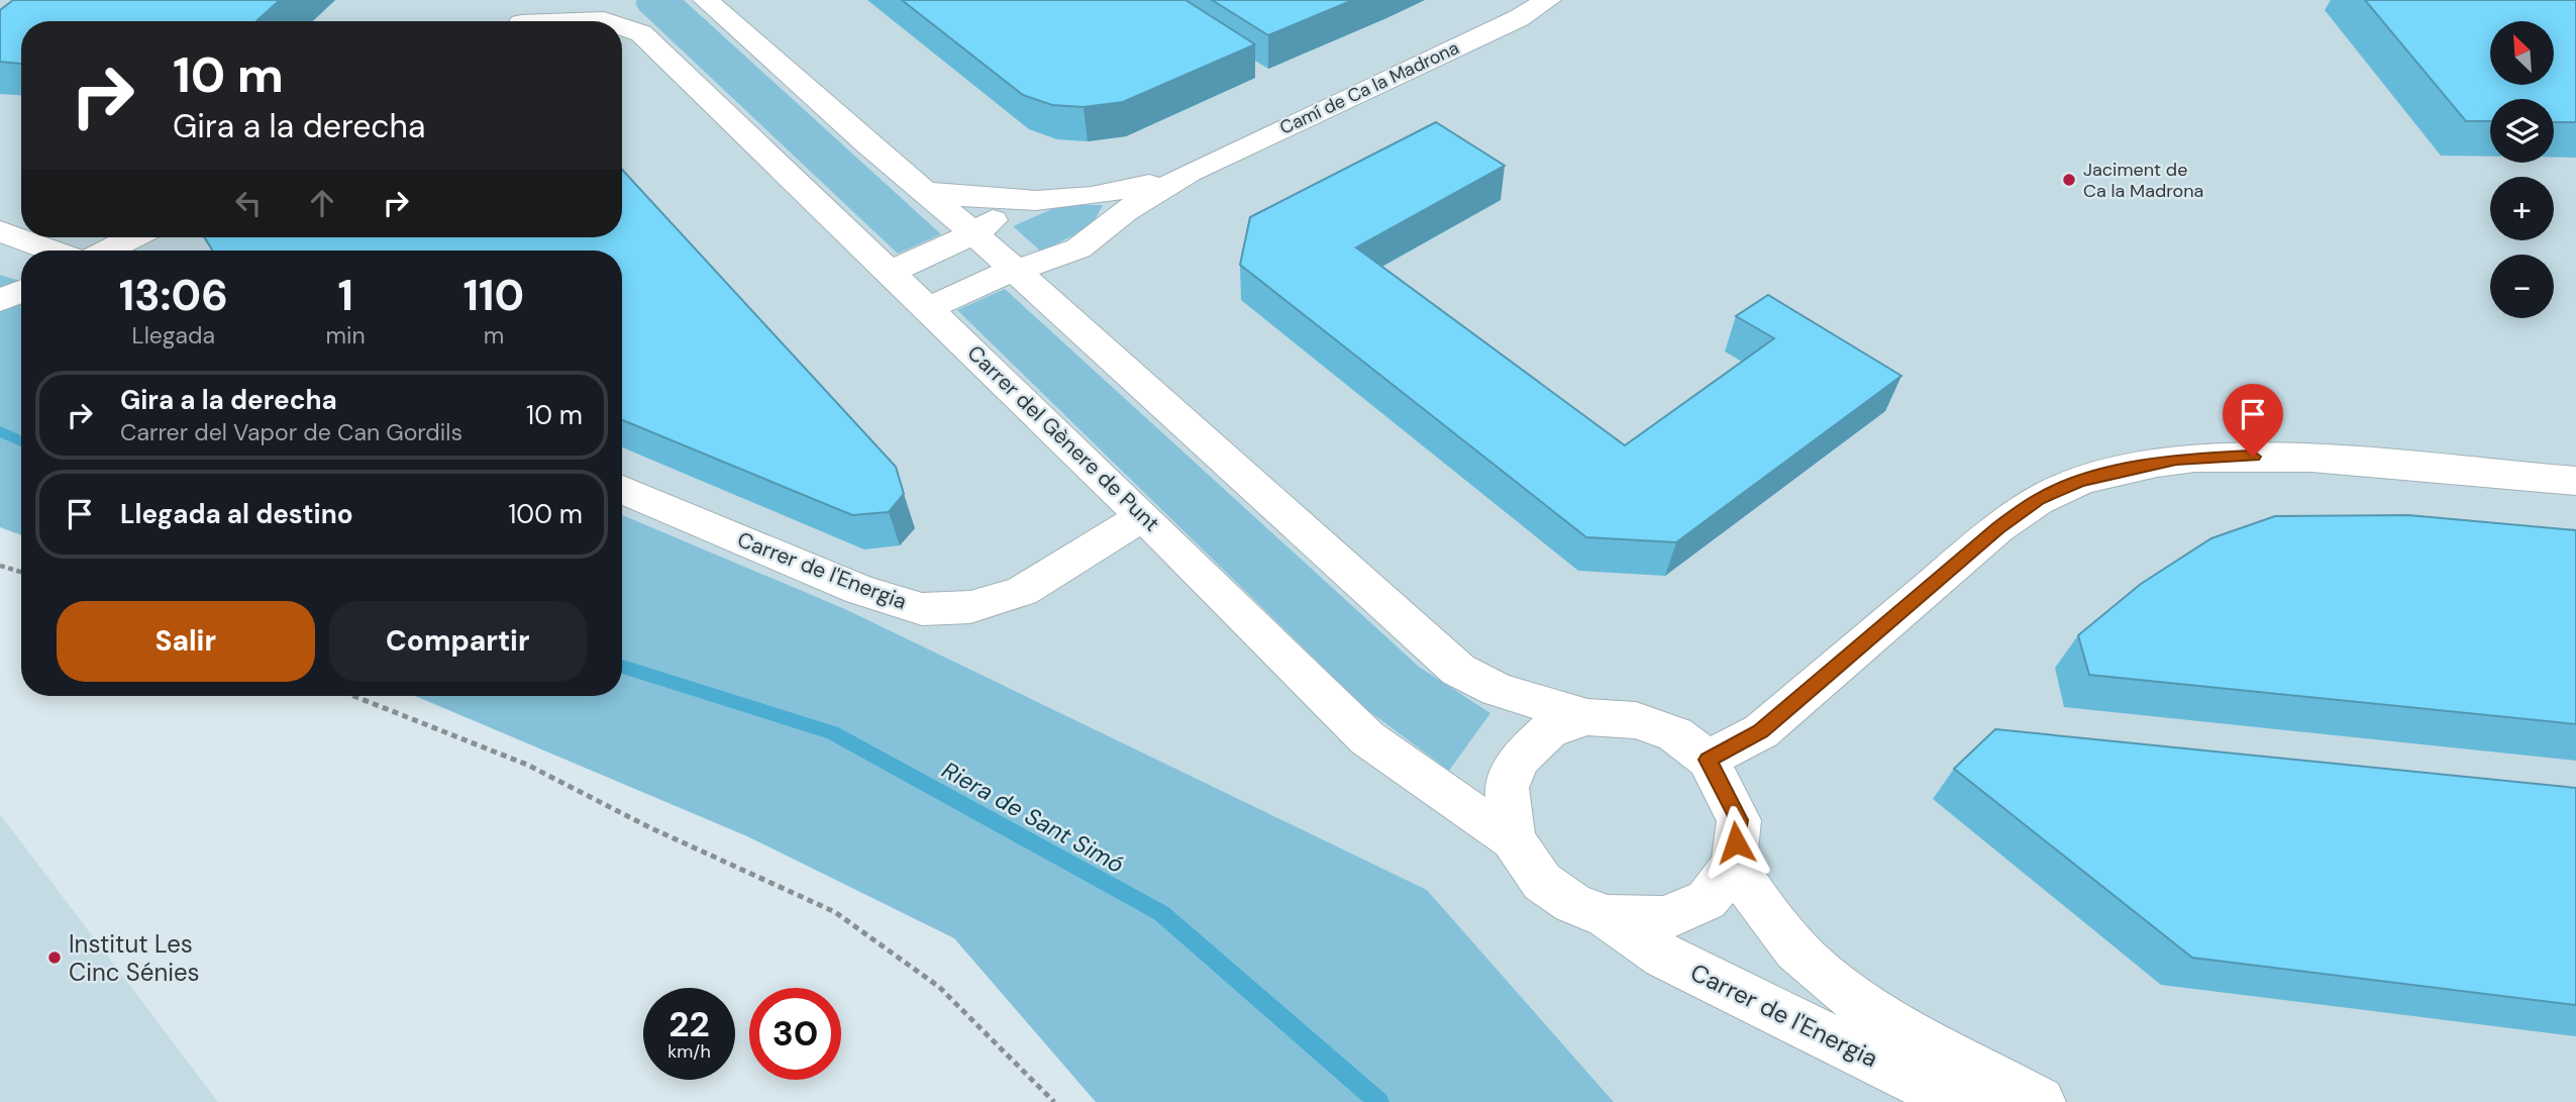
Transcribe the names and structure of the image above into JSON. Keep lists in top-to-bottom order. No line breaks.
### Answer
{"streets":{"street":["Camí de Ca la Madrona","Carrer del Gènere de Punt","Carrer de l'Energia"]},"crossings":[["Camí de Ca la Madrona","Carrer del Gènere de Punt"],["Carrer del Gènere de Punt","Carrer de l'Energia"]],"water":["Riera de Sant Simó"],"places":["Jaciment de Ca la Madrona","Institut Les Cinc Sénies"],"north":"top left","page":{"map_buttons":["+","−"],"turn":["10 m","Gira a la derecha"],"eta":["13:06","Llegada","1","min","110","m"],"list":[{"name":"Gira a la derecha","note":"Carrer del Vapor de Can Gordils","value":"10 m"},{"name":"Llegada al destino","value":"100 m"}],"buttons":["Salir","Compartir"],"speed":"22 km/h","limit":"30"}}
